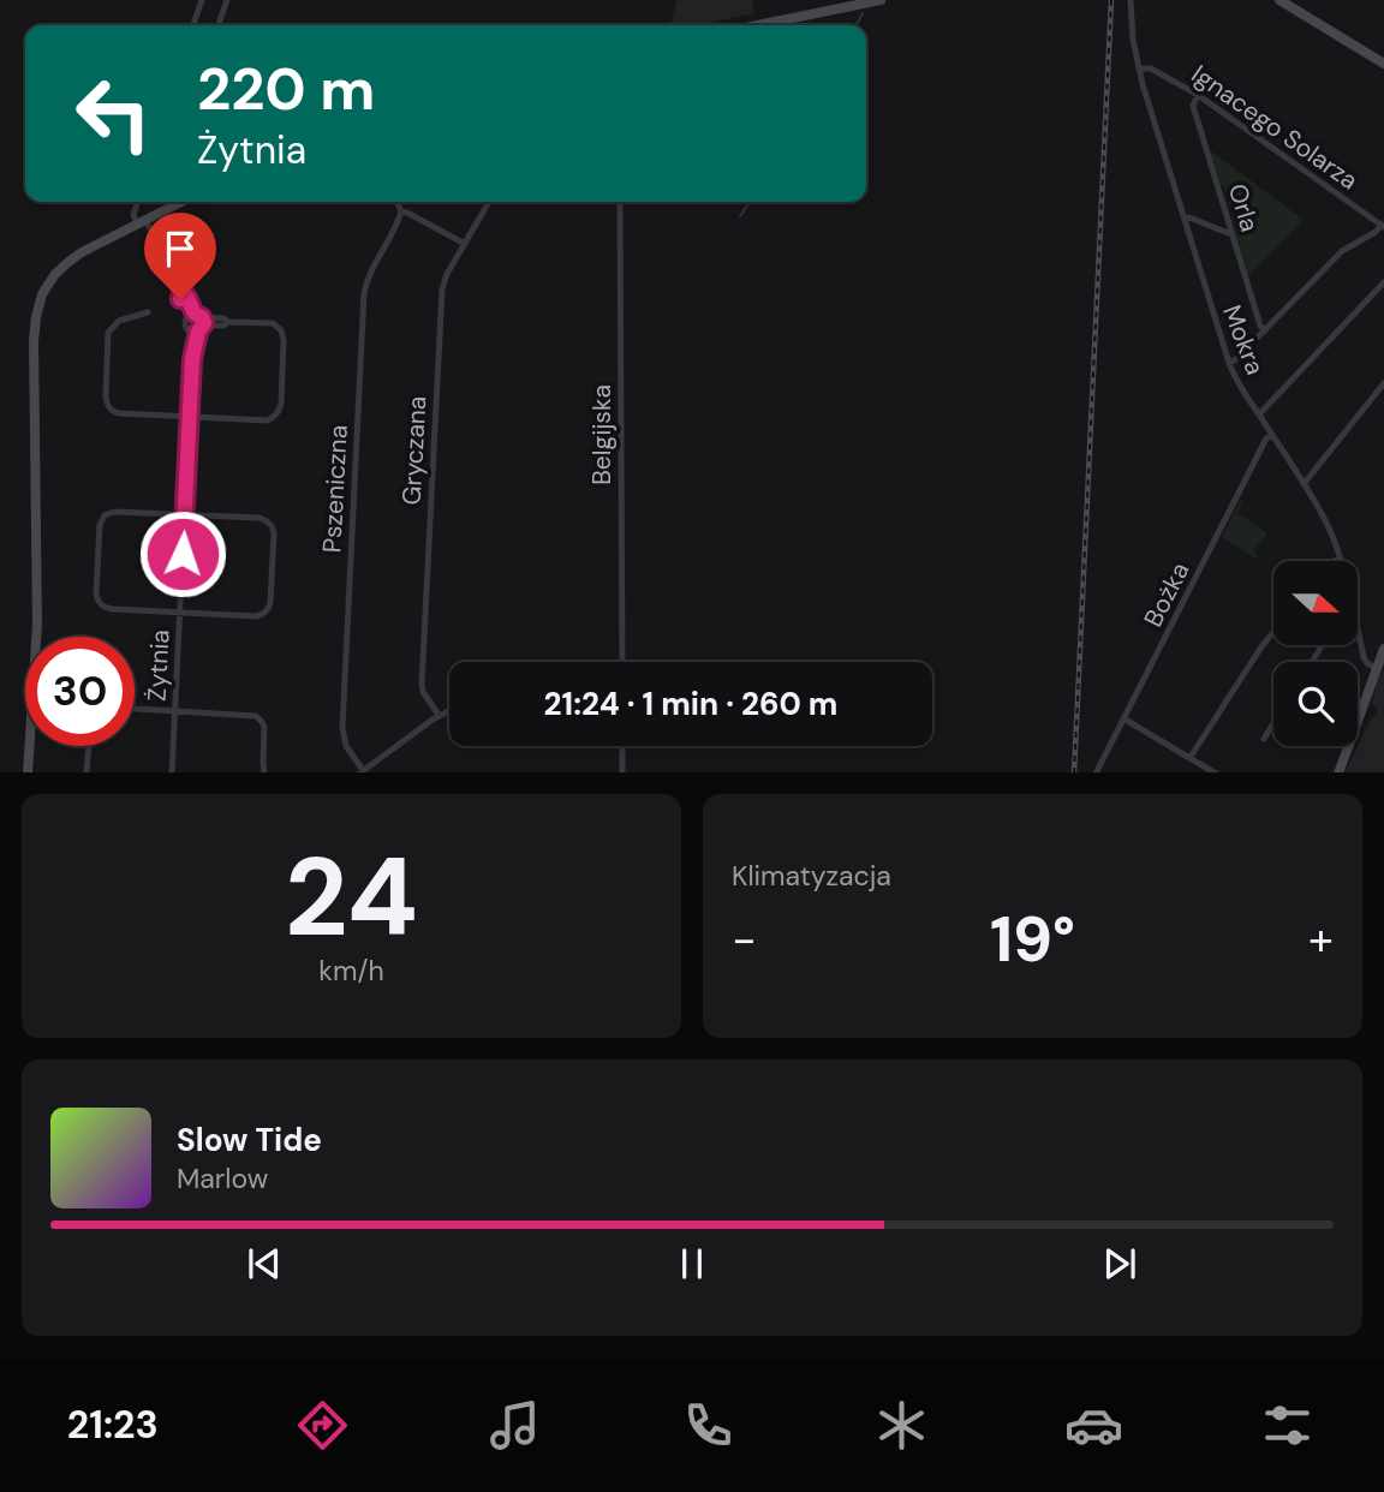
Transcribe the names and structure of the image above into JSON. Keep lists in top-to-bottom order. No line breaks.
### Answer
{"streets":{"street":["Ignacego Solarza","Orla","Mokra","Belgijska","Gryczana","Pszeniczna","Bożka","Żytnia"]},"crossings":[["Ignacego Solarza","Orla"],["Ignacego Solarza","Mokra"],["Mokra","Bożka"]],"north":"right","page":{"turn":["220 m","Żytnia"],"limit":"30","trip":"21:24 · 1 min · 260 m","tile":[["24","km/h"],"Klimatyzacja"],"heat":["−","19°","+"],"song":["Slow Tide","Marlow"],"tabs":"21:23"}}
